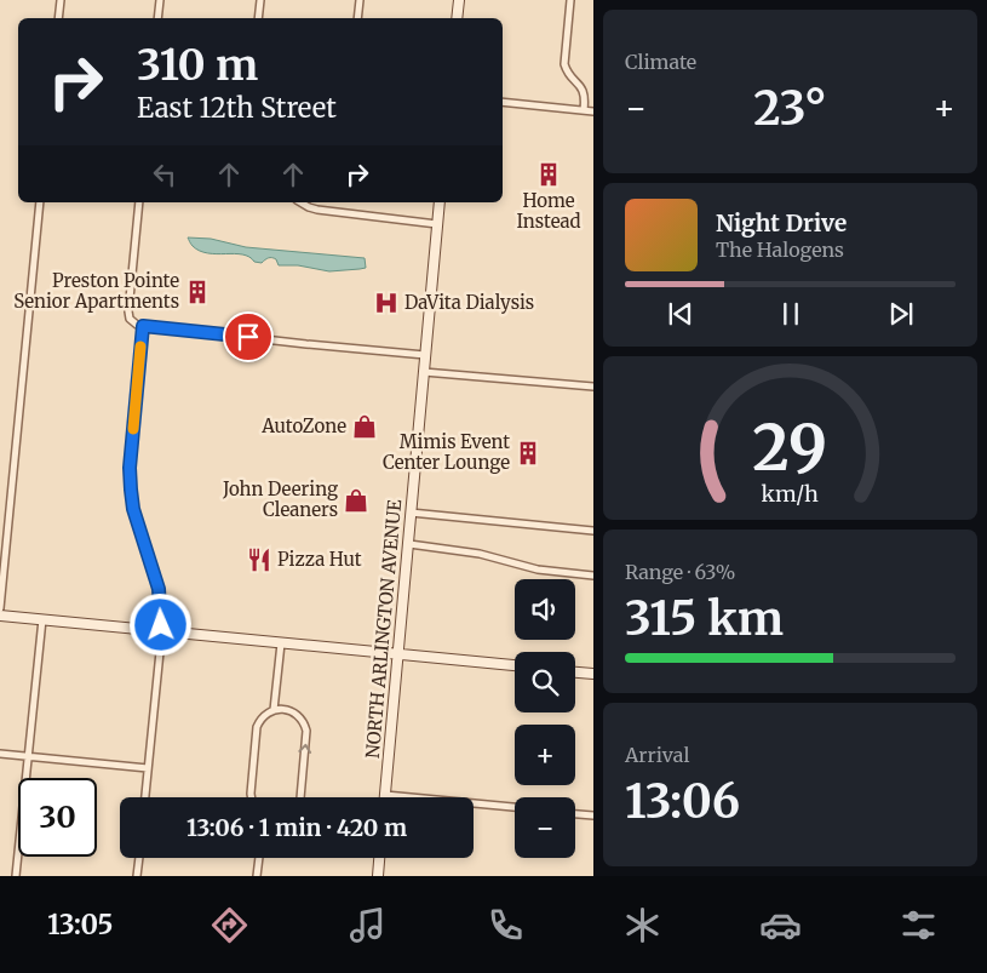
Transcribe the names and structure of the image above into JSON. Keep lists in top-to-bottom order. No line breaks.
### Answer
{"streets":{"main road":["NORTH ARLINGTON AVENUE"]},"places":{"building":["Home Instead","Preston Pointe Senior Apartments","Mimis Event Center Lounge"],"hospital":["DaVita Dialysis"],"shop":["AutoZone","John Deering Cleaners"],"restaurant":["Pizza Hut"]},"page":{"tile":["Climate",["Range · 63%","315 km"],["Arrival","13:06"]],"turn":["310 m","East 12th Street"],"heat":["−","23°","+"],"song":["Night Drive","The Halogens"],"map_buttons":["+","−"],"limit":"30","trip":"13:06 · 1 min · 420 m","tabs":"13:05","gauge":["29","km/h"]}}
